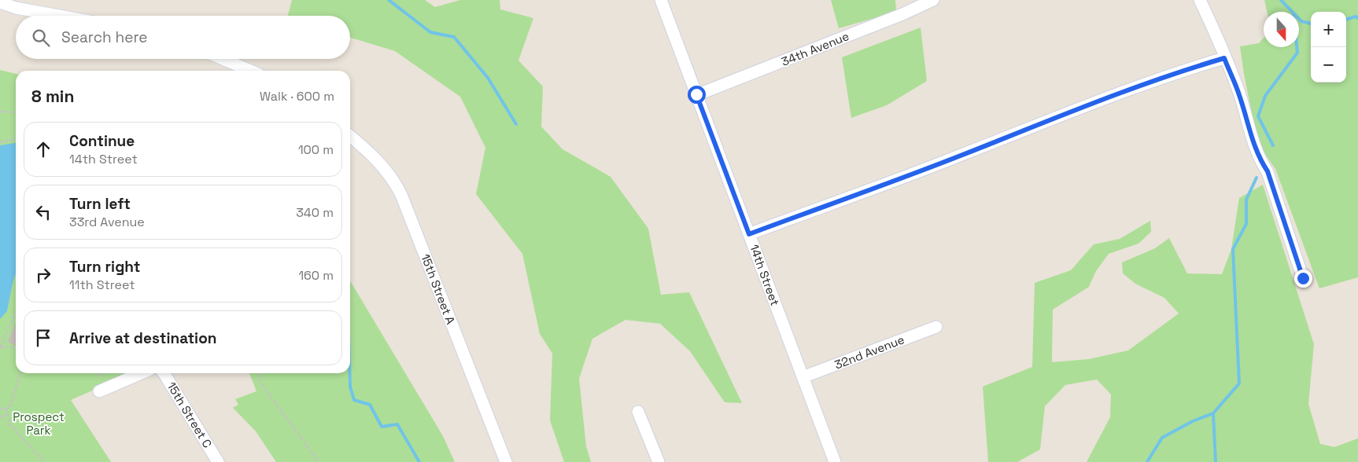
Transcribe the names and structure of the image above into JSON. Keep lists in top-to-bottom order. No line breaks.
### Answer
{"streets":{"street":["34th Avenue","14th Street","15th Street A","32nd Avenue","15th Street C"]},"crossings":[["34th Avenue","14th Street"],["14th Street","32nd Avenue"]],"parks":["Prospect Park"],"north":"bottom","page":{"map_buttons":["+","−"],"search":"Search here","heading":["8 min","Walk · 600 m"],"list":[["Continue","14th Street","100 m"],["Turn left","33rd Avenue","340 m"],["Turn right","11th Street","160 m"],"Arrive at destination"]}}
